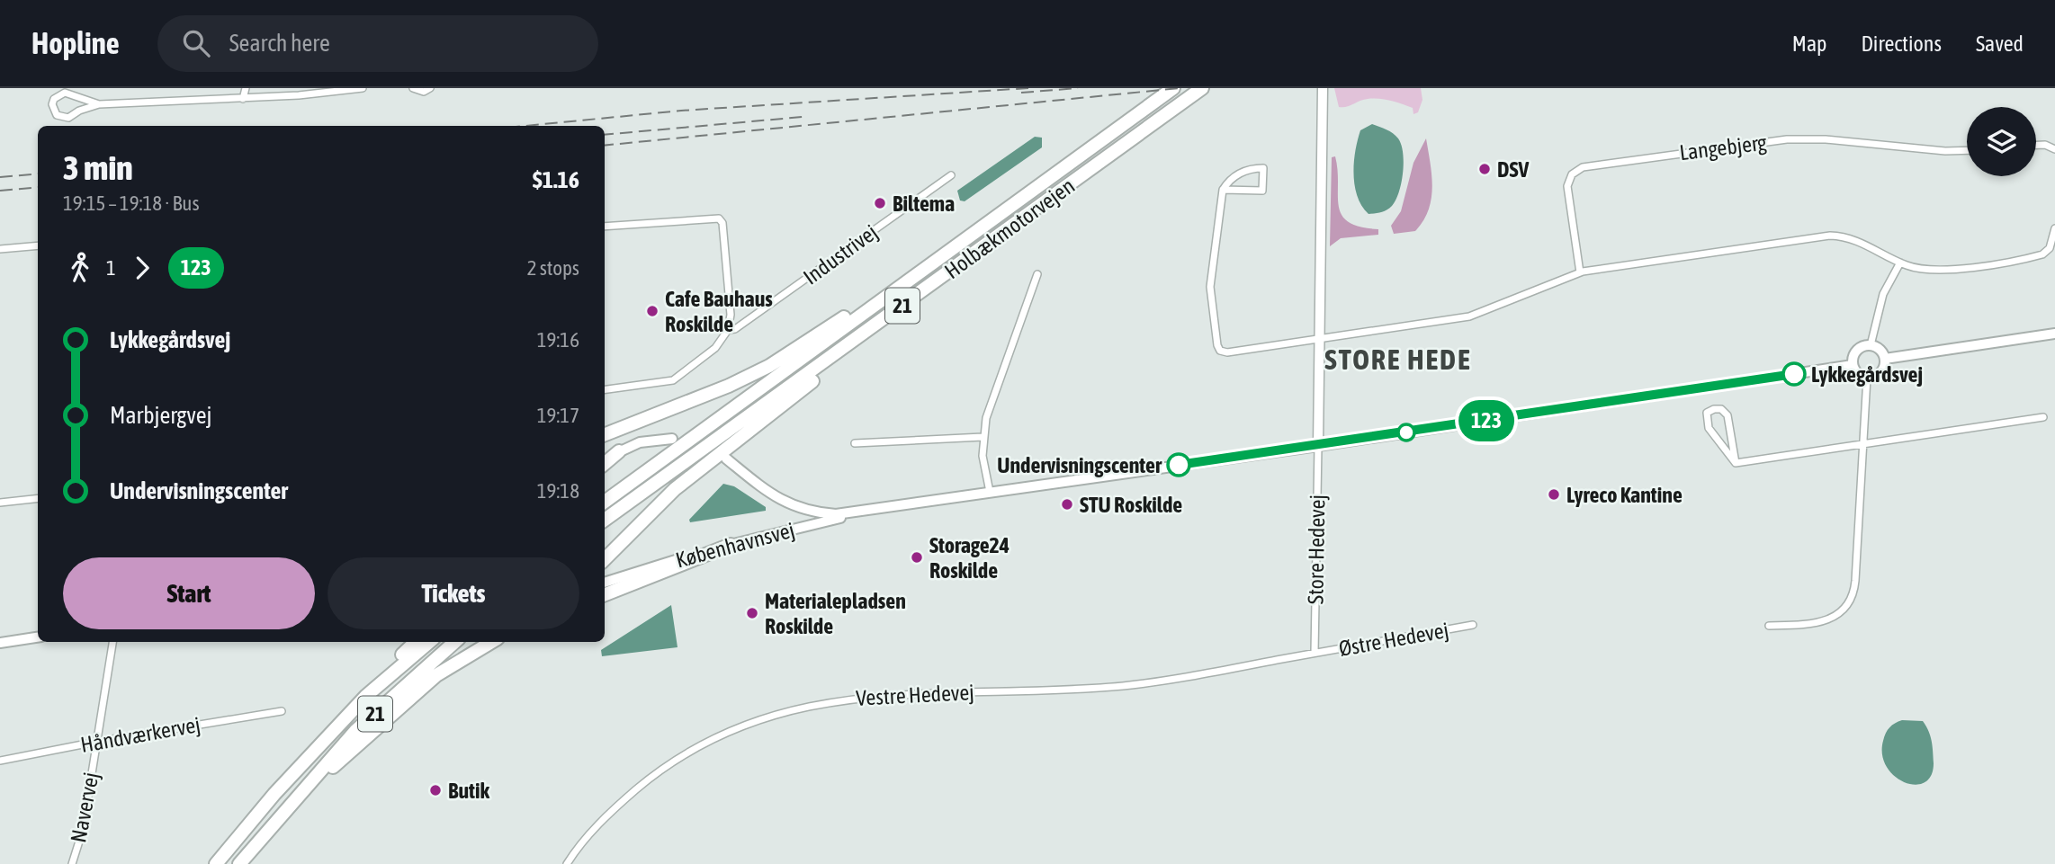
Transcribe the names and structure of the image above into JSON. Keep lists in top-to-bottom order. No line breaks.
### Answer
{"streets":{"highway":["Holbækmotorvejen","21"],"main road":["Københavnsvej"],"street":["Langebjerg","Industrivej","Store Hedevej","Østre Hedevej","Vestre Hedevej","Håndværkervej","Navervej"]},"crossings":[["Københavnsvej","Store Hedevej"],["Store Hedevej","Østre Hedevej"],["Store Hedevej","Vestre Hedevej"],["Østre Hedevej","Vestre Hedevej"],["Håndværkervej","Navervej"]],"districts":["STORE HEDE"],"places":["DSV","Biltema","Cafe Bauhaus Roskilde","Lykkegårdsvej","Undervisningscenter","Lyreco Kantine","STU Roskilde","Storage24 Roskilde","Materialepladsen Roskilde","Butik"],"lines":["bus line 123"],"page":{"header":"Hopline","search":"Search here","nav":["Map","Directions","Saved"],"on_map":"123","heading":["3 min","19:15 – 19:18 · Bus","$1.16"],"legs":["1","123","2 stops"],"list":[{"name":"Lykkegårdsvej","value":"19:16"},{"name":"Marbjergvej","value":"19:17"},{"name":"Undervisningscenter","value":"19:18"}],"buttons":["Start","Tickets"]}}
